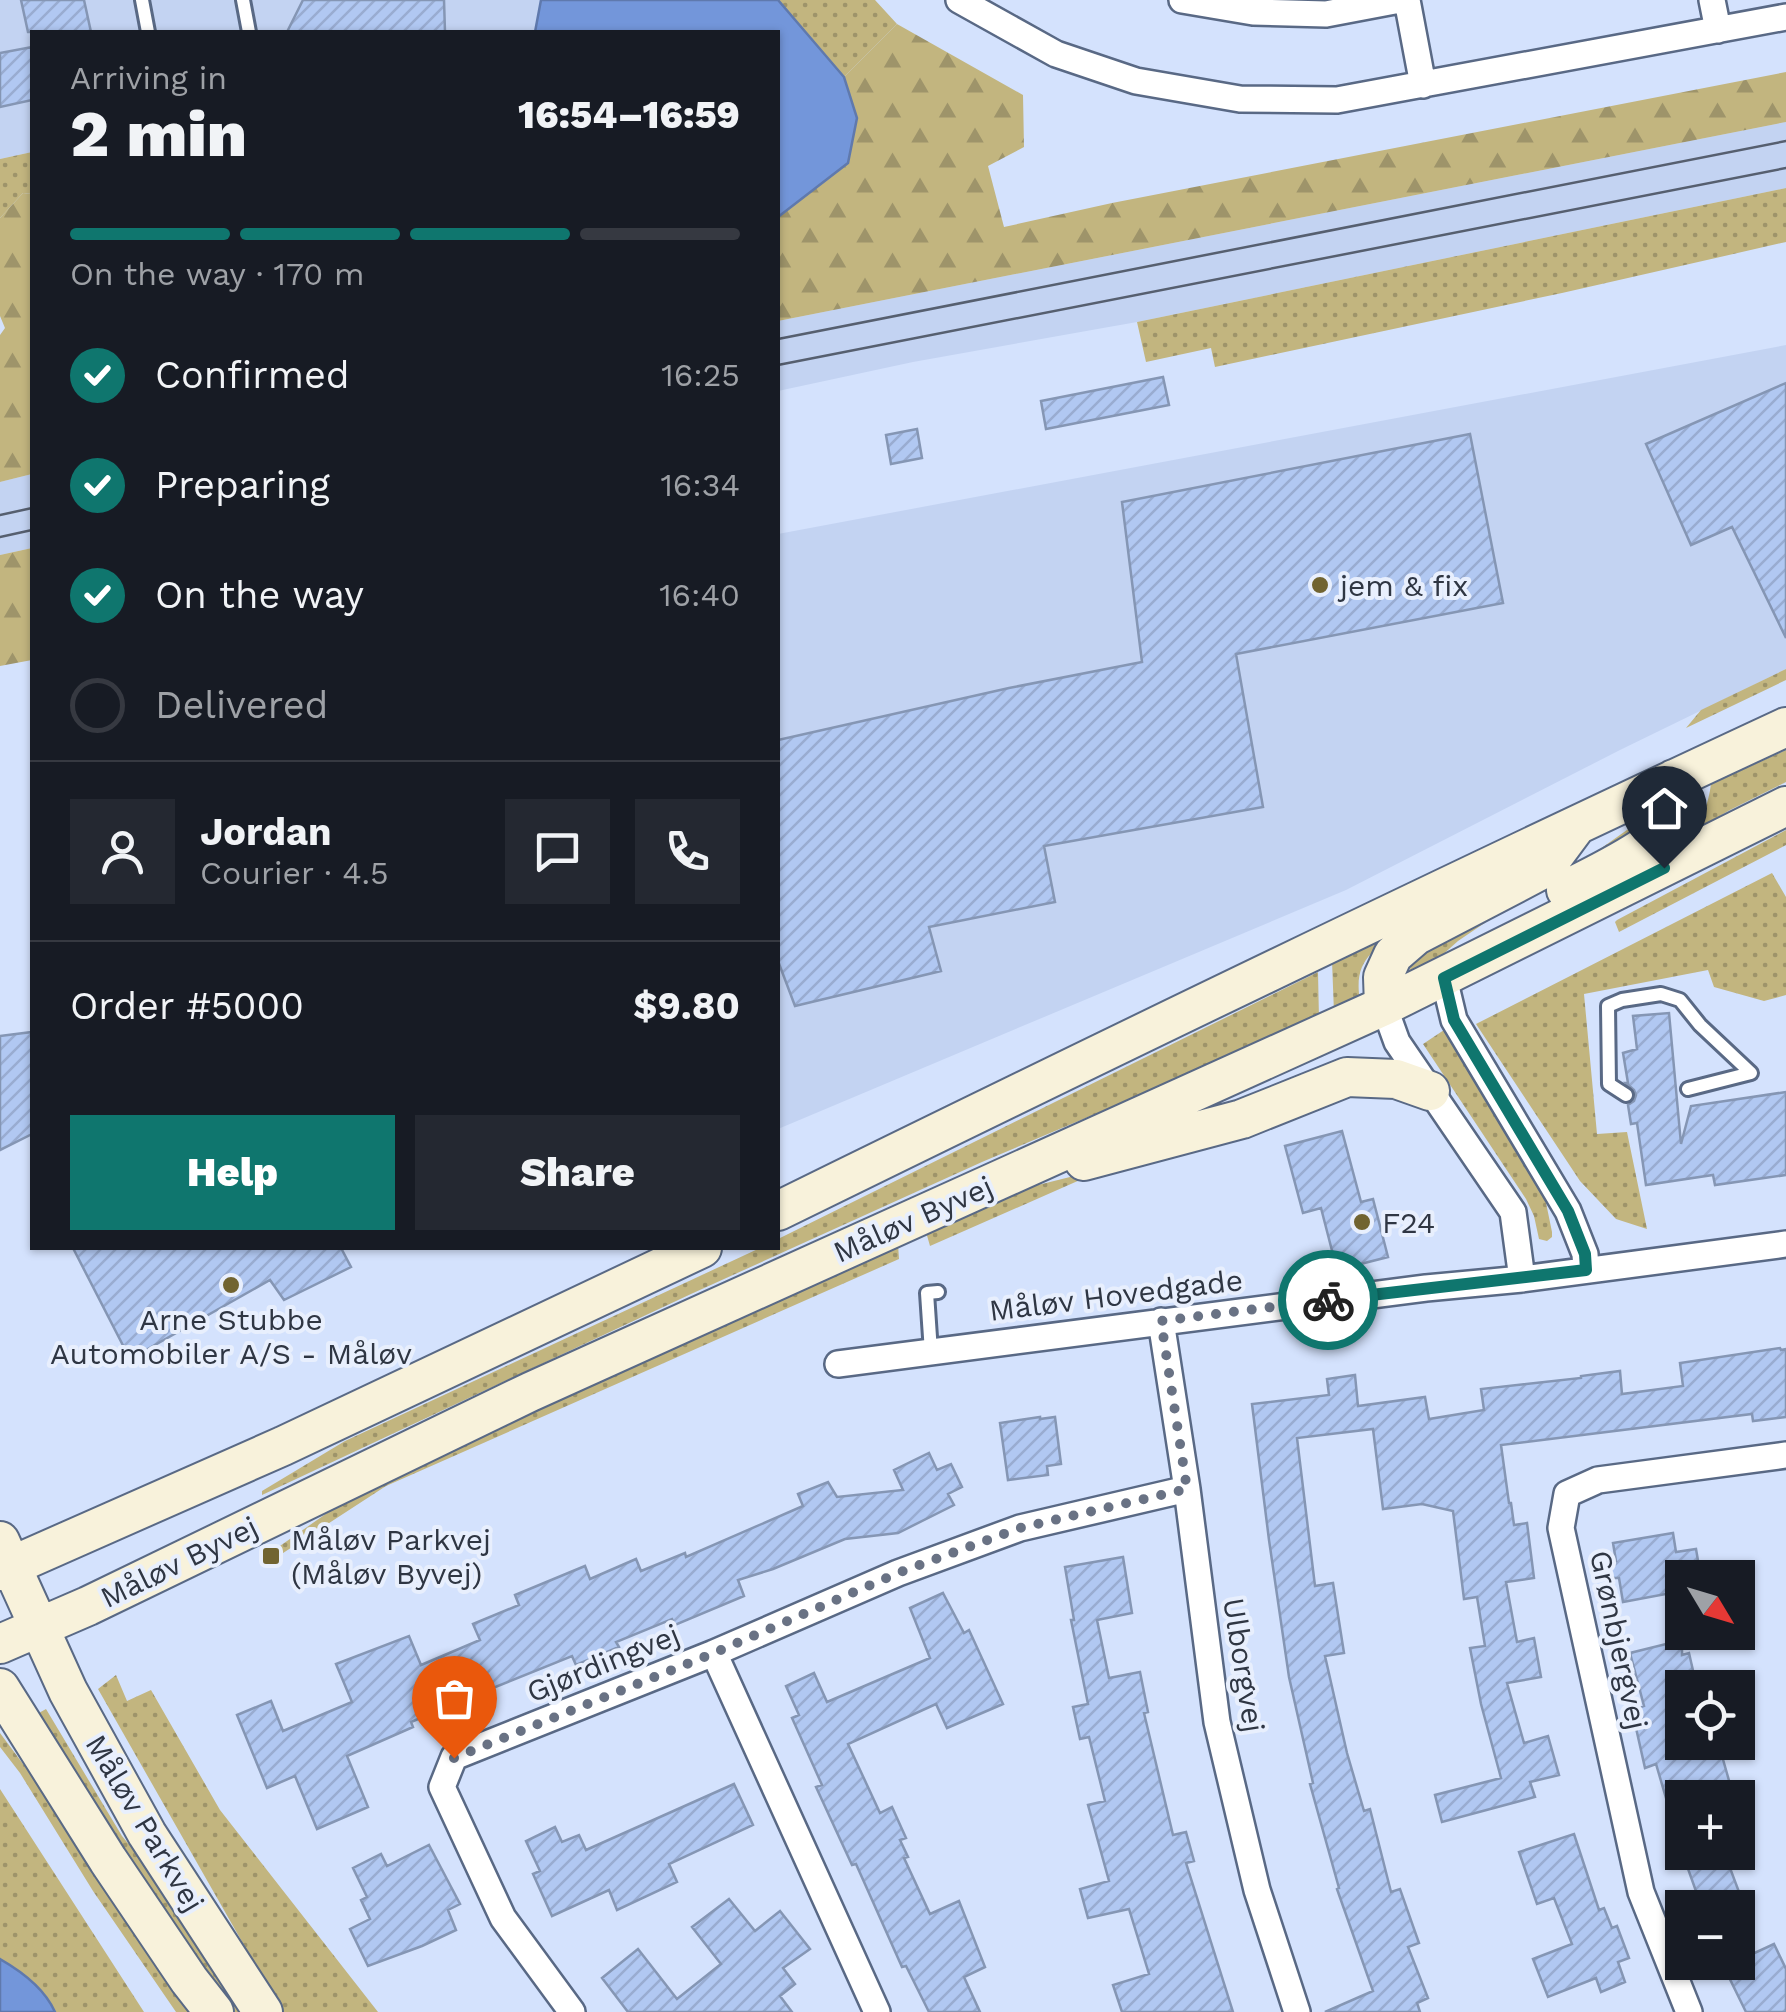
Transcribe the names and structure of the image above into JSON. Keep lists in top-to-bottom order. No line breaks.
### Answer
{"streets":{"main road":["Måløv Byvej","Måløv Parkvej"],"street":["Måløv Hovedgade","Grønbjergvej","Gjørdingvej","Ulborgvej"]},"crossings":[["Måløv Byvej","Måløv Parkvej"],["Måløv Hovedgade","Ulborgvej"],["Gjørdingvej","Ulborgvej"]],"places":{"other":["jem & fix","F24","Arne Stubbe Automobiler A/S - Måløv"],"transit":["Måløv Parkvej (Måløv Byvej)"]},"north":"bottom right","page":{"heading":["2 min","Arriving in","16:54–16:59"],"panel":["Jordan","Courier · 4.5","Order #5000","$9.80"],"bar":"On the way · 170 m","list":[["Confirmed","16:25"],["Preparing","16:34"],["On the way","16:40"],"Delivered"],"buttons":["Help","Share"],"map_buttons":["+","−"]}}
